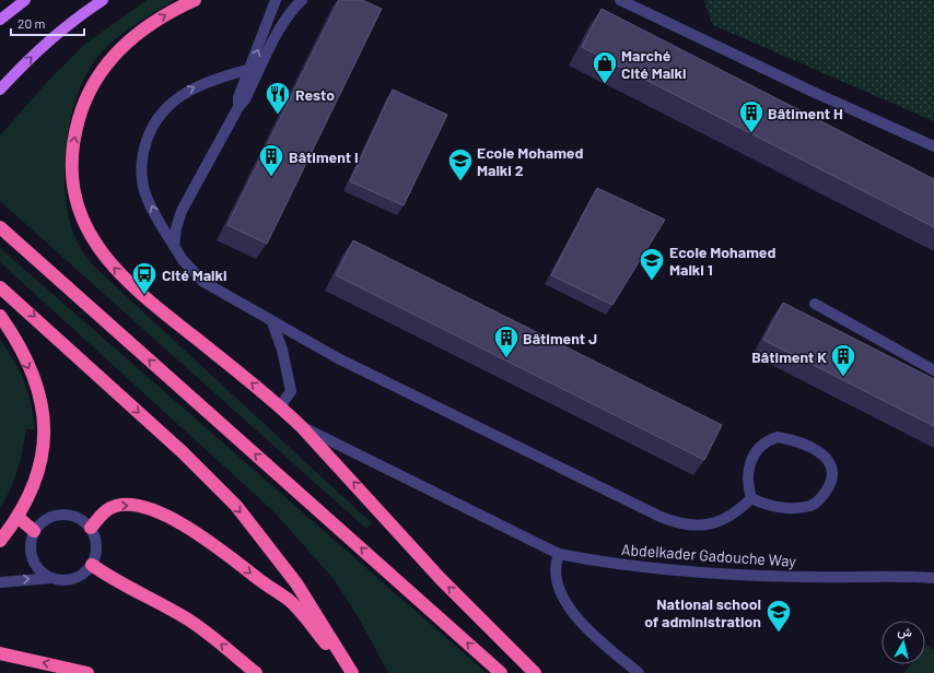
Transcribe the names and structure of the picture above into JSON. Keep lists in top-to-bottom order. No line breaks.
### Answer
{"streets":{"street":["Abdelkader Gadouche Way"]},"places":{"shop":["Marché Cité Malki"],"restaurant":["Resto"],"building":["Bâtiment H","Bâtiment I","Bâtiment J","Bâtiment K"],"school or university":["Ecole Mohamed Malki 2","Ecole Mohamed Malki 1","National school of administration"],"bus stop":["Cité Malki"]},"scale_bar":"20 m","north":"top"}
